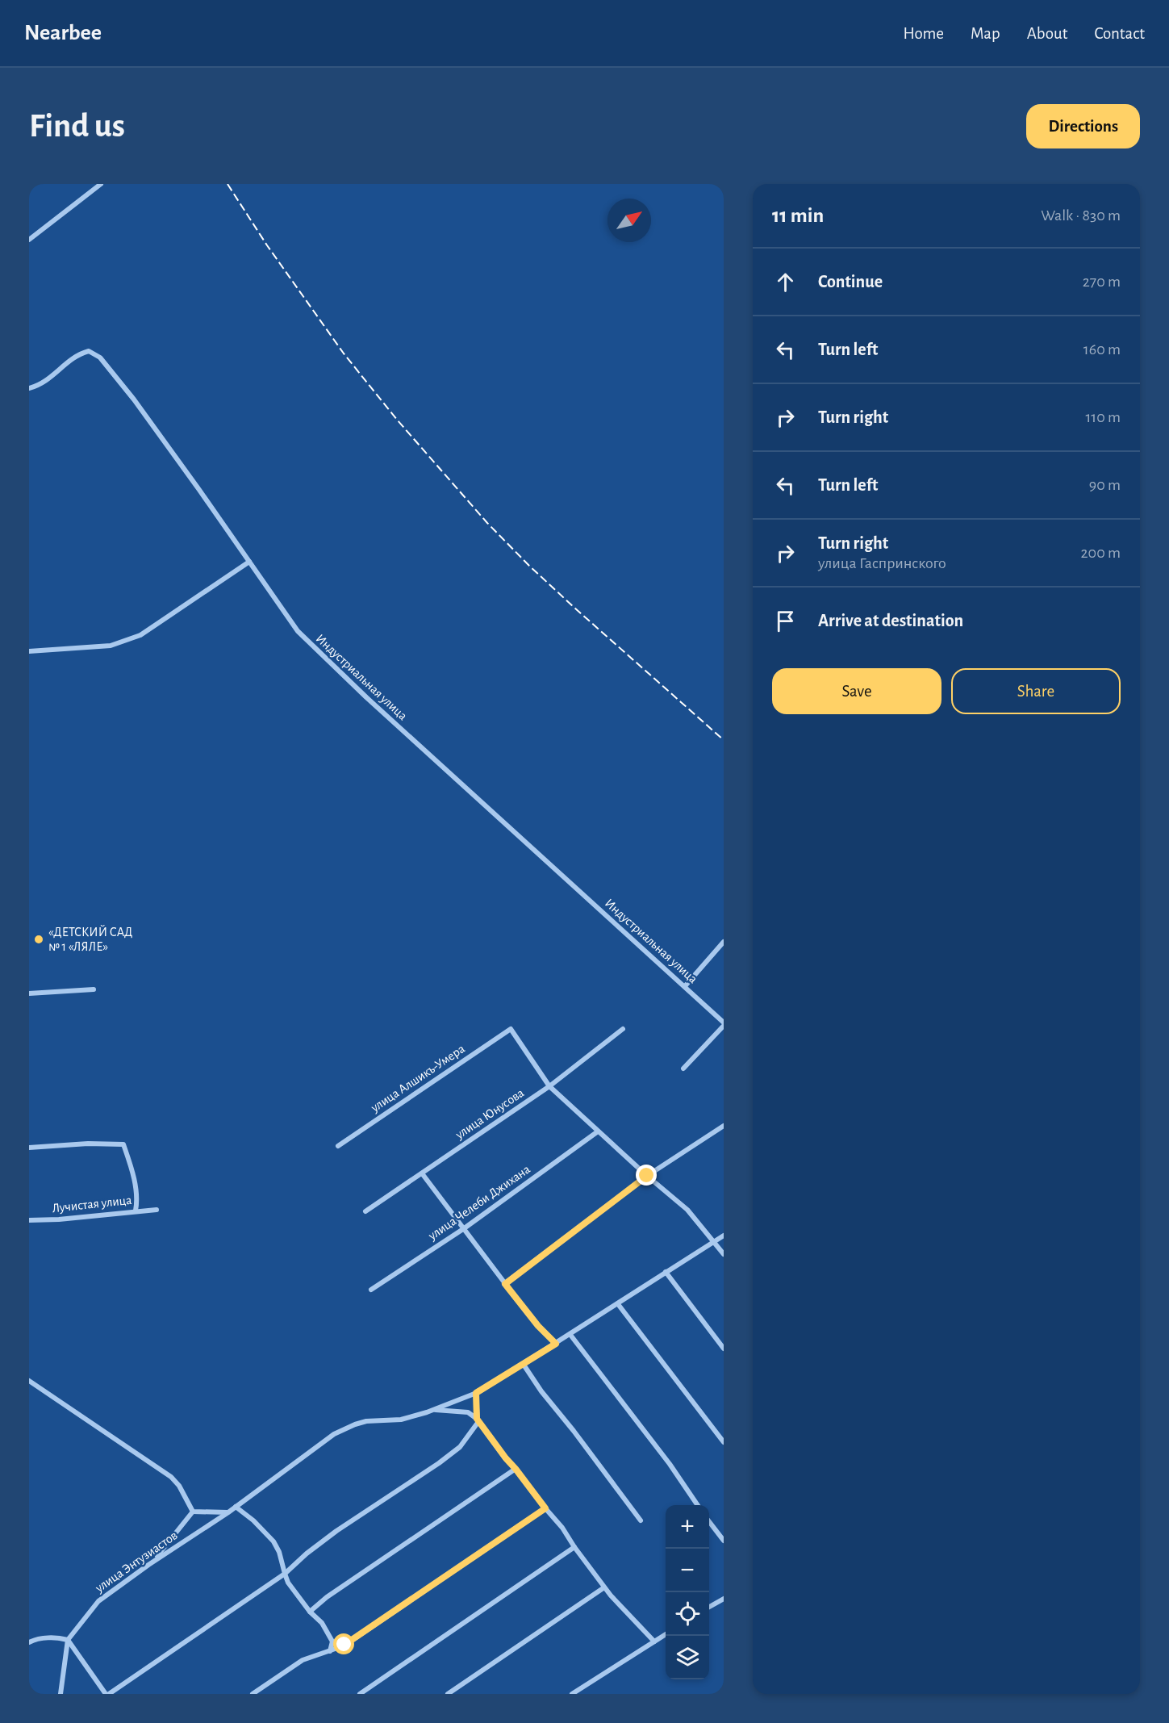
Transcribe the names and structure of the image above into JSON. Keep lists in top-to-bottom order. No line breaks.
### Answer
{"streets":{"street":["Индустриальная улица","улица Алшикъ-Умера","улица Юнусова","улица Челеби Джихана","Лучистая улица","улица Энтузиастов"]},"crossings":[["улица Алшикъ-Умера","улица Юнусова"]],"places":["«ДЕТСКИЙ САД № 1 «ЛЯЛЕ»"],"north":"top right","page":{"header":"Nearbee","nav":["Home","Map","About","Contact"],"buttons":["Directions",["Save","Share"]],"title":"Find us","heading":["11 min","Walk · 830 m"],"list":[["Continue","270 m"],["Turn left","160 m"],["Turn right","110 m"],["Turn left","90 m"],["Turn right","улица Гаспринского","200 m"],"Arrive at destination"],"map_buttons":["+","−"]}}
